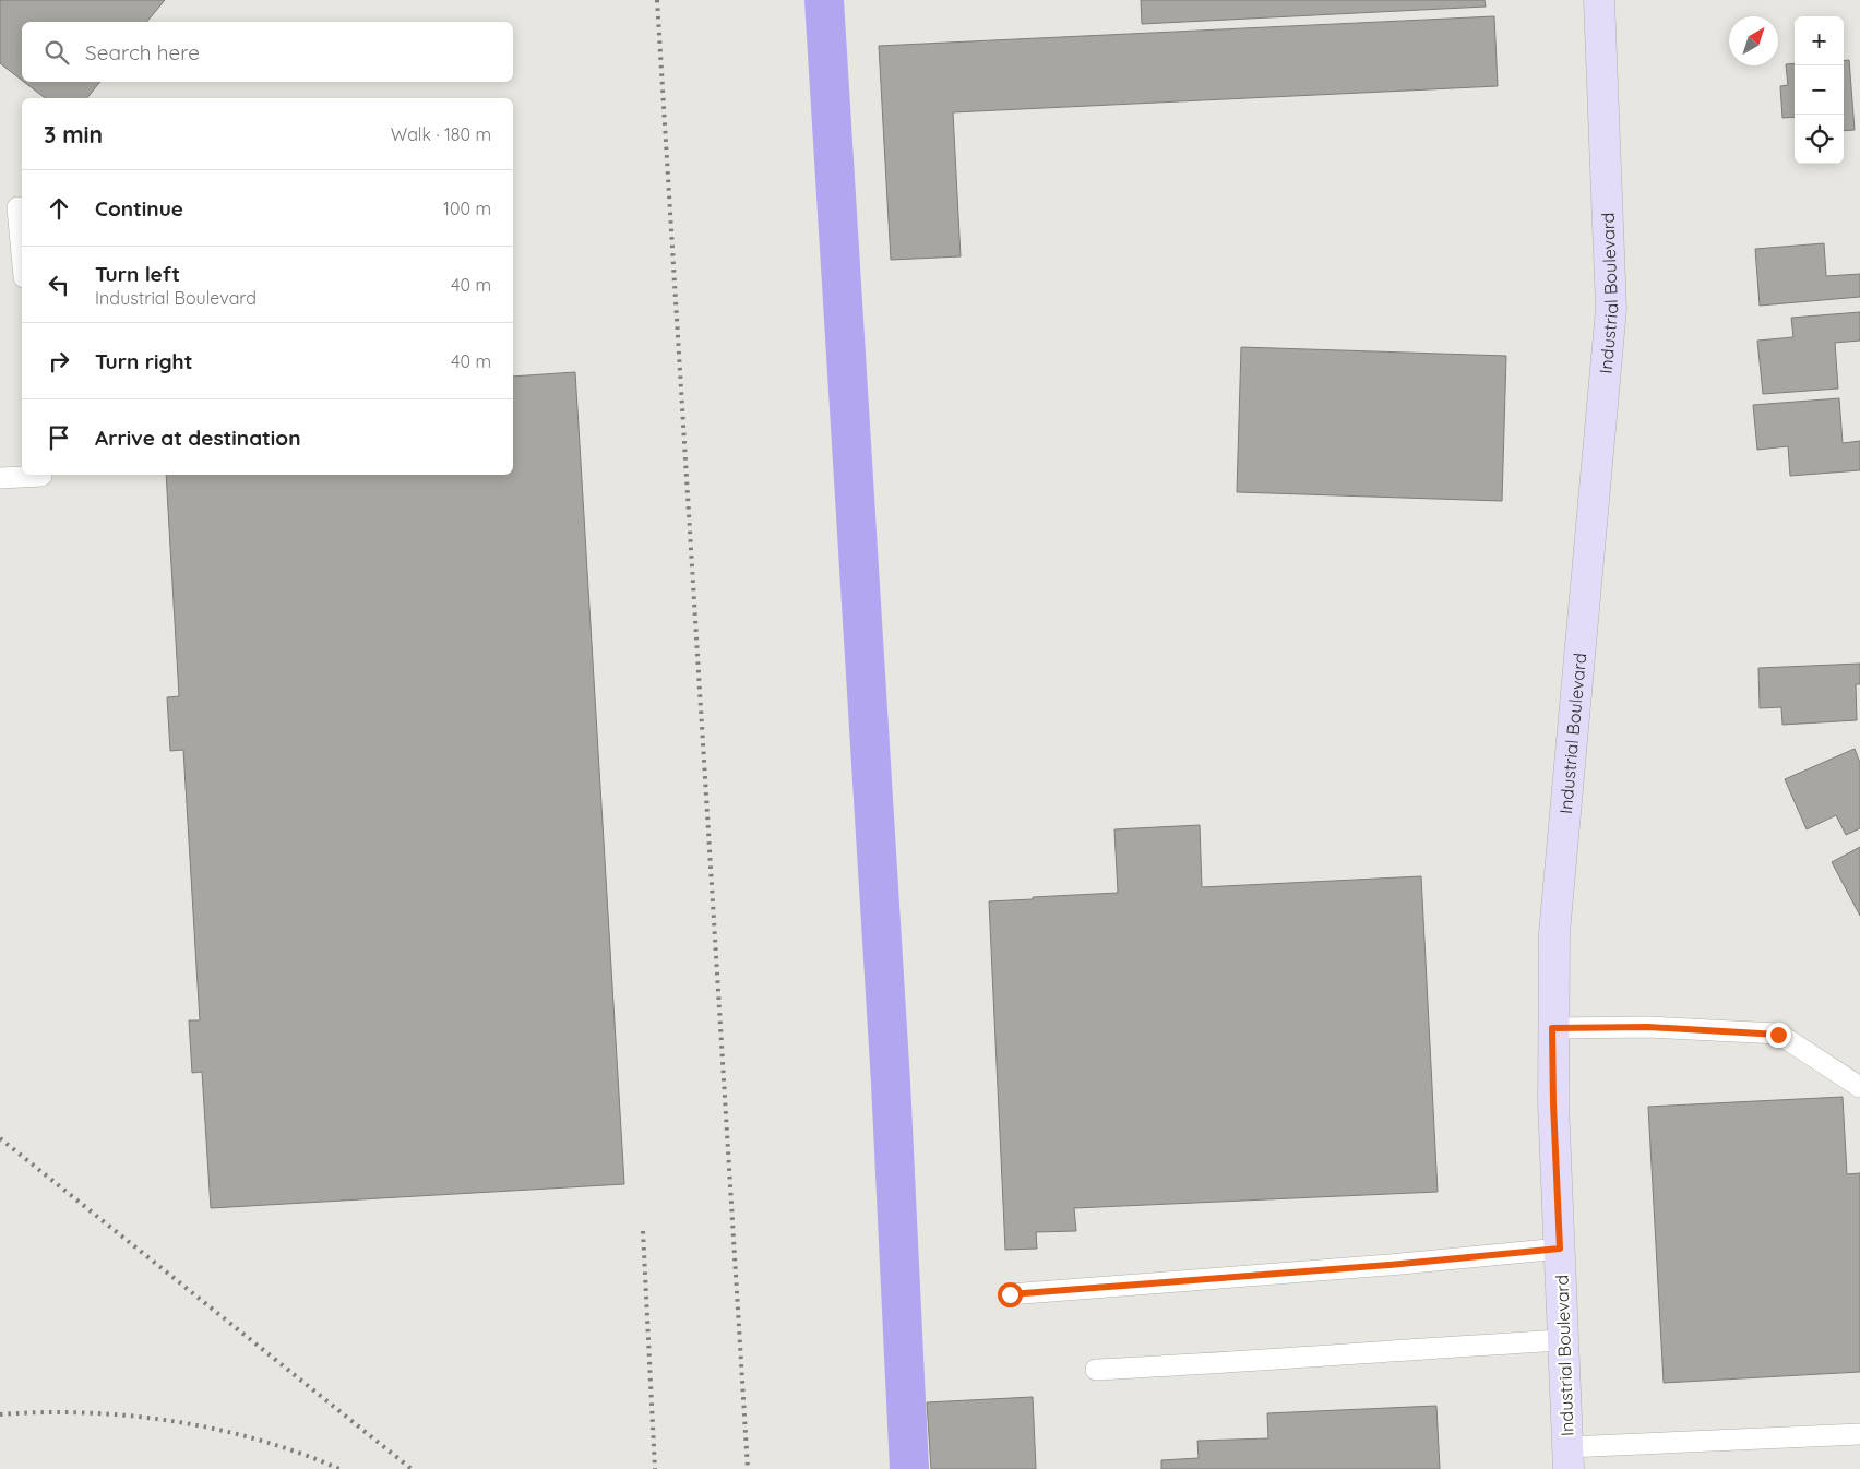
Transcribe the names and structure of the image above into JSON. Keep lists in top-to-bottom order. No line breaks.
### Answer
{"streets":{"main road":["Industrial Boulevard"]},"north":"top right","page":{"map_buttons":["+","−"],"search":"Search here","heading":["3 min","Walk · 180 m"],"list":[["Continue","100 m"],["Turn left","Industrial Boulevard","40 m"],["Turn right","40 m"],"Arrive at destination"]}}
